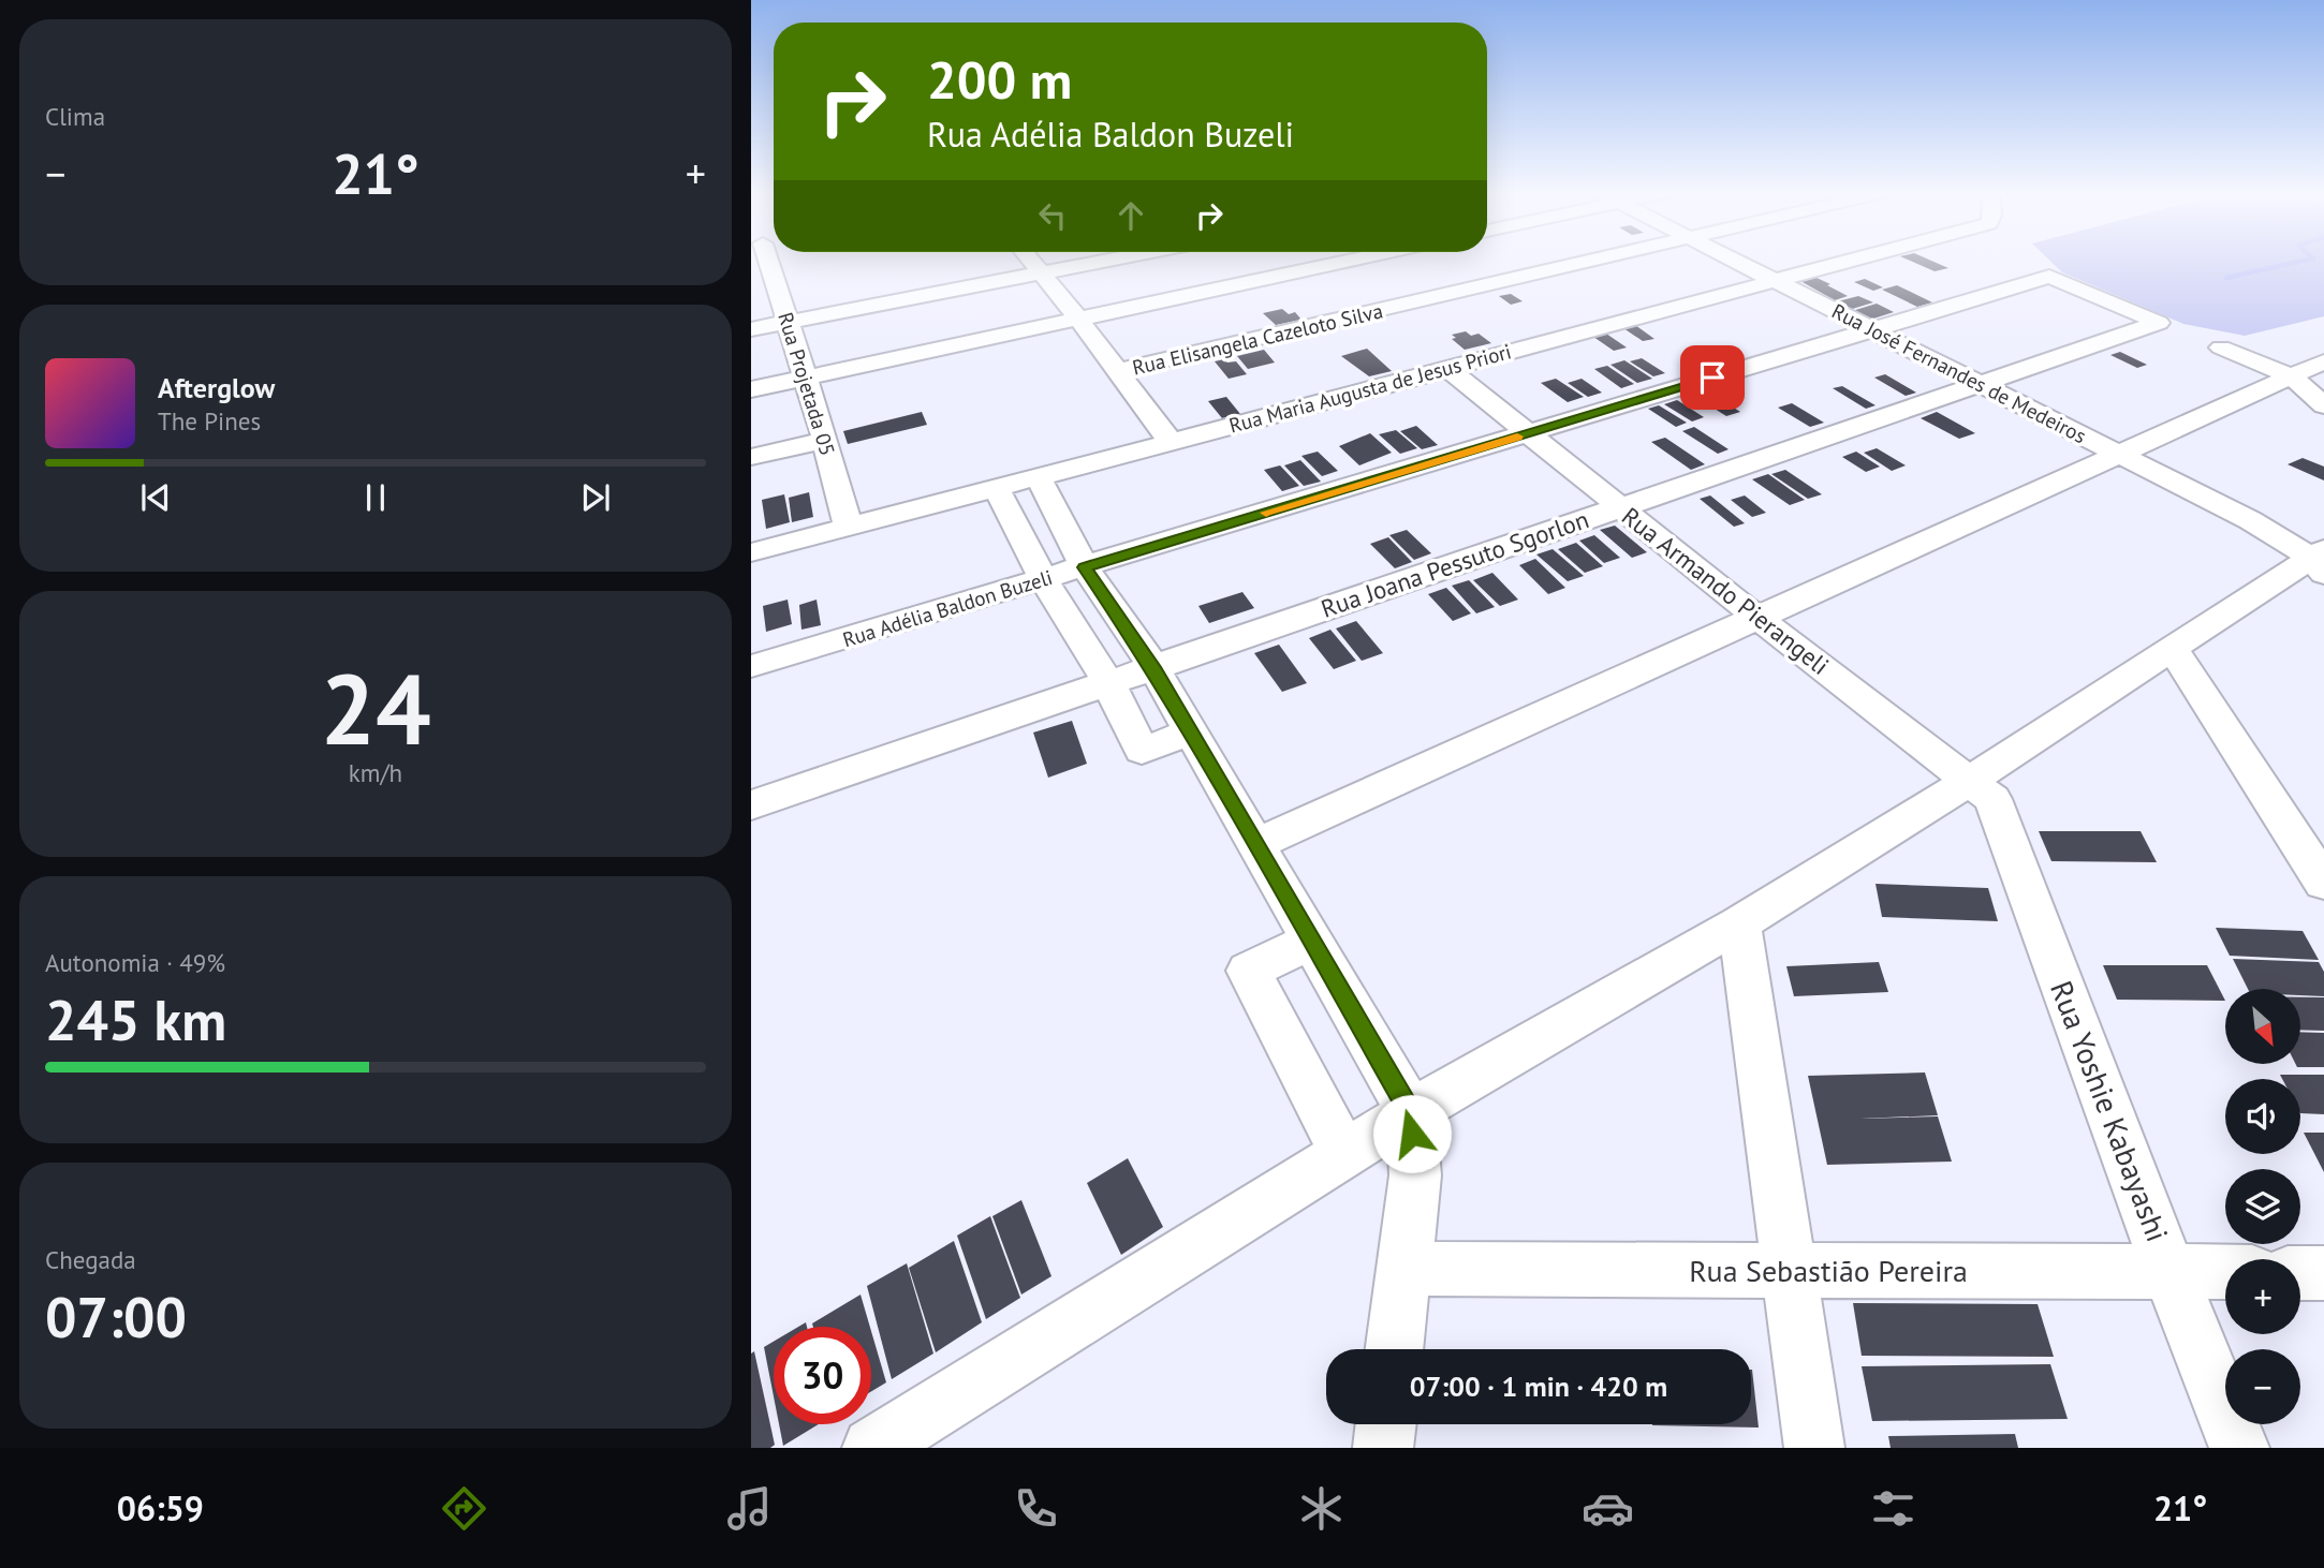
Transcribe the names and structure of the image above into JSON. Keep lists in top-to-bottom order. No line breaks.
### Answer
{"streets":{"street":["Rua Elisangela Cazeloto Silva","Rua José Fernandes de Medeiros","Rua Projetada 05","Rua Maria Augusta de Jesus Priori","Rua Joana Pessuto Sgorlon","Rua Armando Pierangeli","Rua Adélia Baldon Buzeli","Rua Yoshie Kabayashi","Rua Sebastião Pereira"]},"crossings":[["Rua José Fernandes de Medeiros","Rua Maria Augusta de Jesus Priori"],["Rua José Fernandes de Medeiros","Rua Joana Pessuto Sgorlon"],["Rua José Fernandes de Medeiros","Rua Adélia Baldon Buzeli"],["Rua Projetada 05","Rua Maria Augusta de Jesus Priori"],["Rua Maria Augusta de Jesus Priori","Rua Armando Pierangeli"],["Rua Joana Pessuto Sgorlon","Rua Armando Pierangeli"],["Rua Joana Pessuto Sgorlon","Rua Adélia Baldon Buzeli"],["Rua Armando Pierangeli","Rua Adélia Baldon Buzeli"],["Rua Armando Pierangeli","Rua Yoshie Kabayashi"],["Rua Yoshie Kabayashi","Rua Sebastião Pereira"]],"north":"bottom right","page":{"tile":["Clima",["24","km/h"],["Autonomia · 49%","245 km"],["Chegada","07:00"]],"turn":["200 m","Rua Adélia Baldon Buzeli"],"heat":["−","21°","+"],"song":["Afterglow","The Pines"],"map_buttons":["+","−"],"limit":"30","trip":"07:00 · 1 min · 420 m","tabs":["06:59","21°"]}}
